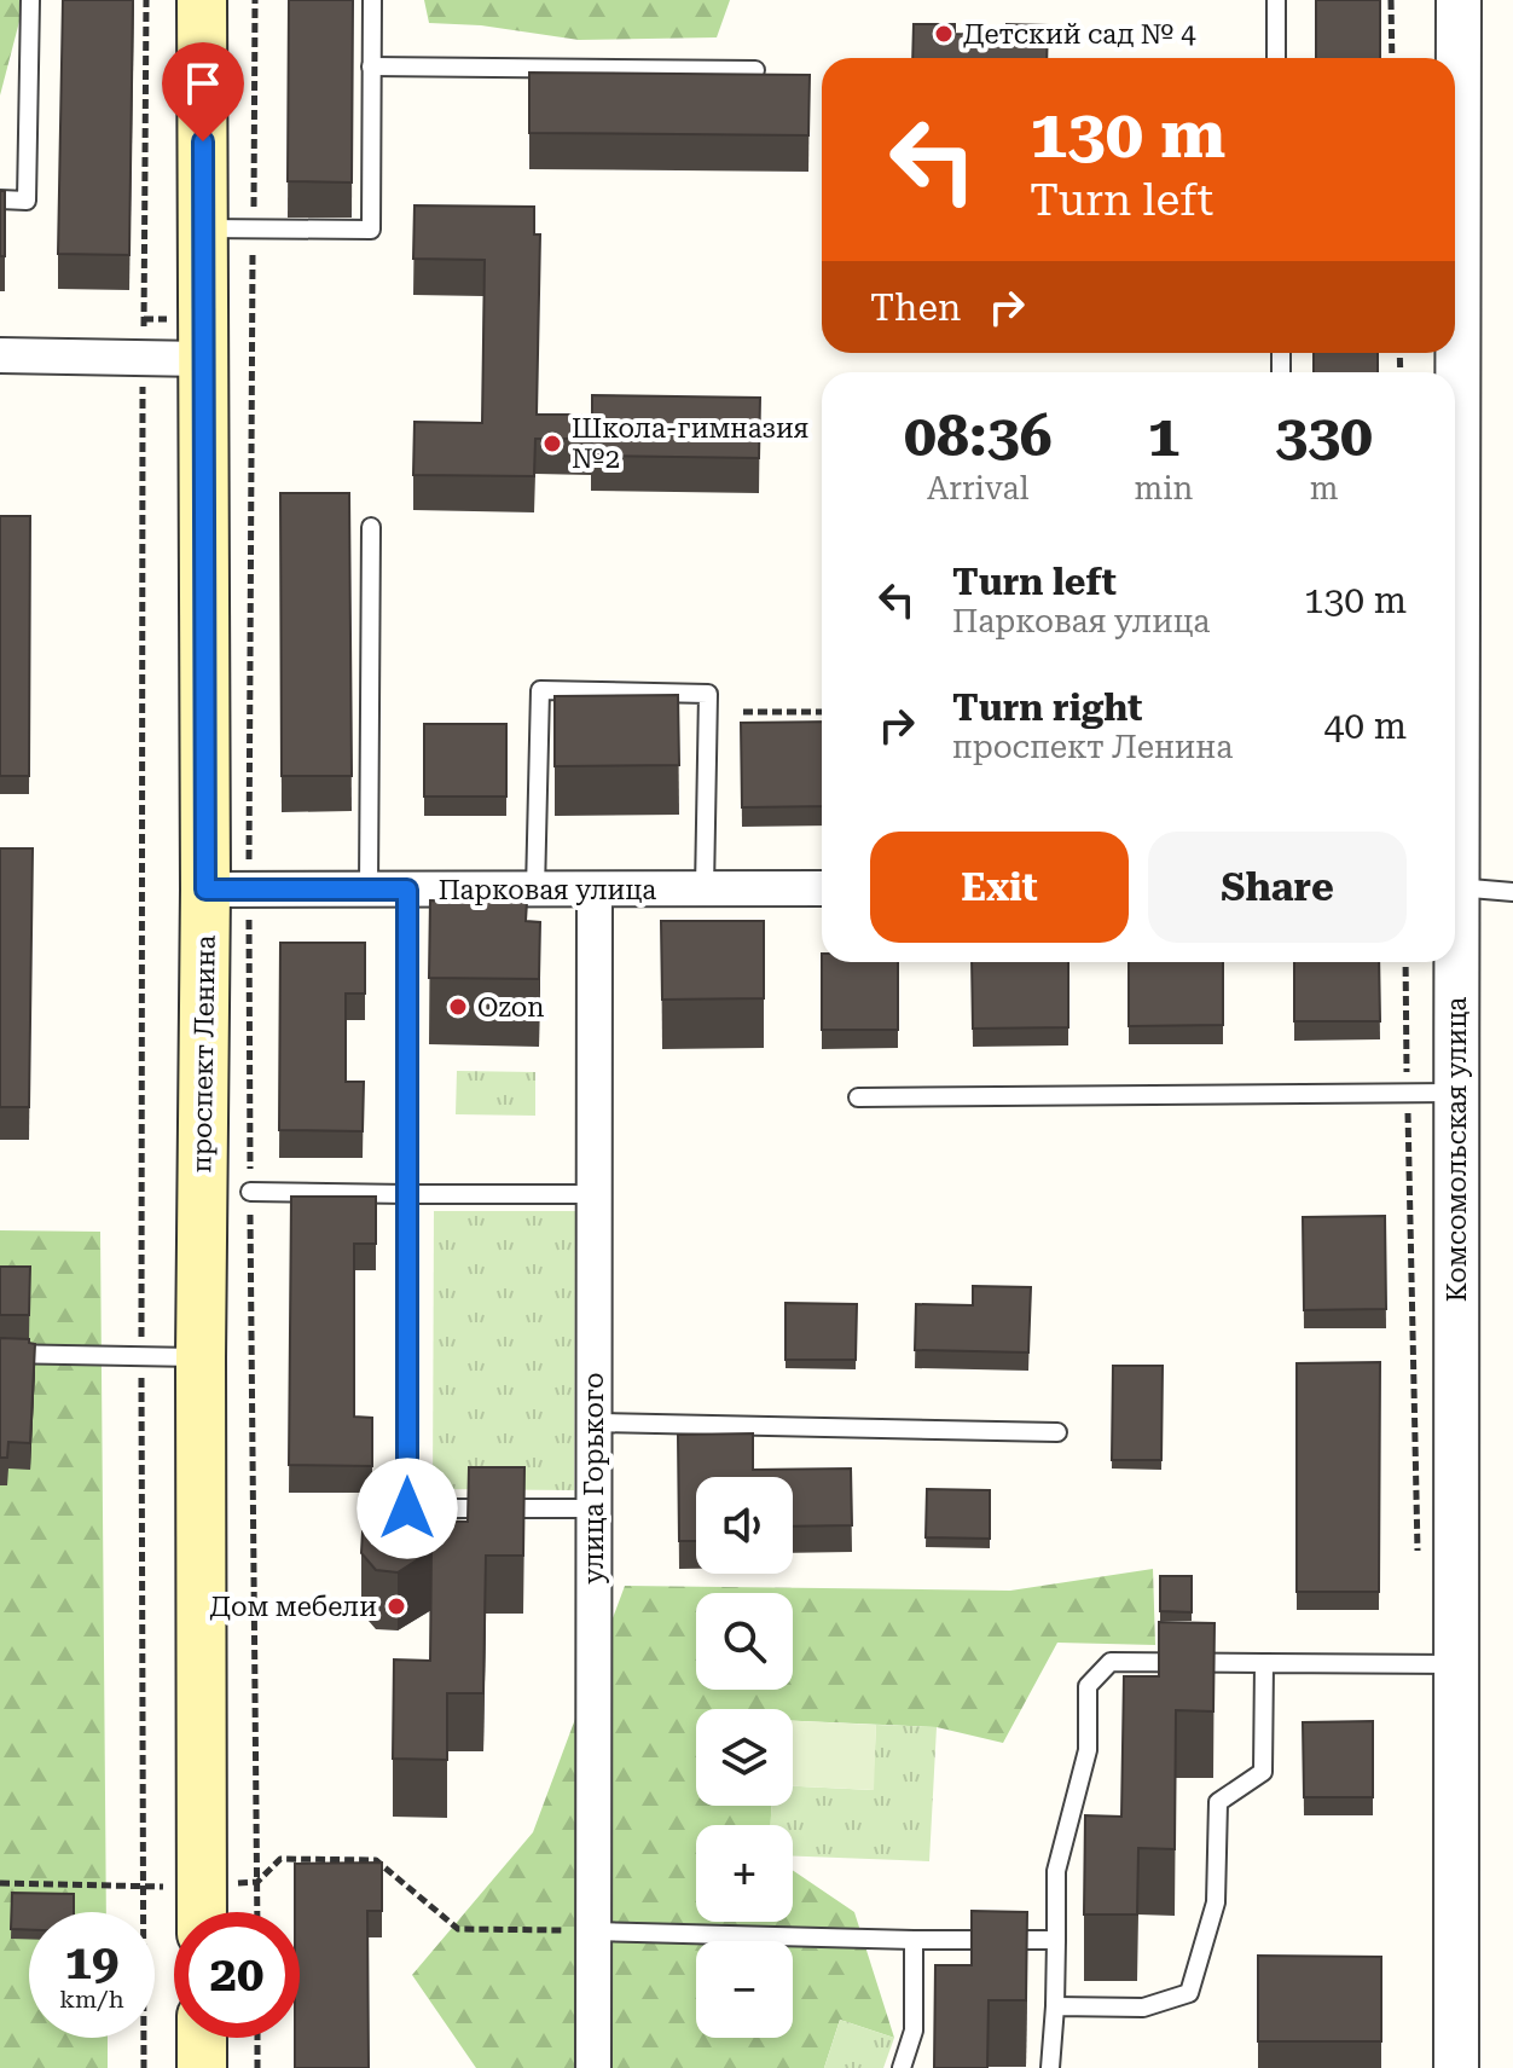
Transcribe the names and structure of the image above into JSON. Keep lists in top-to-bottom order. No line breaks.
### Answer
{"streets":{"main road":["проспект Ленина"],"street":["Парковая улица","Комсомольская улица","улица Горького"]},"crossings":[["Парковая улица","проспект Ленина"],["Парковая улица","улица Горького"]],"places":["Детский сад № 4","Школа-гимназия №2","Ozon","Дом мебели"],"page":{"turn":["130 m","Turn left"],"then":"Then","eta":["08:36","Arrival","1","min","330","m"],"list":[{"name":"Turn left","note":"Парковая улица","value":"130 m"},{"name":"Turn right","note":"проспект Ленина","value":"40 m"}],"buttons":["Exit","Share"],"map_buttons":["+","−"],"speed":"19 km/h","limit":"20"}}
